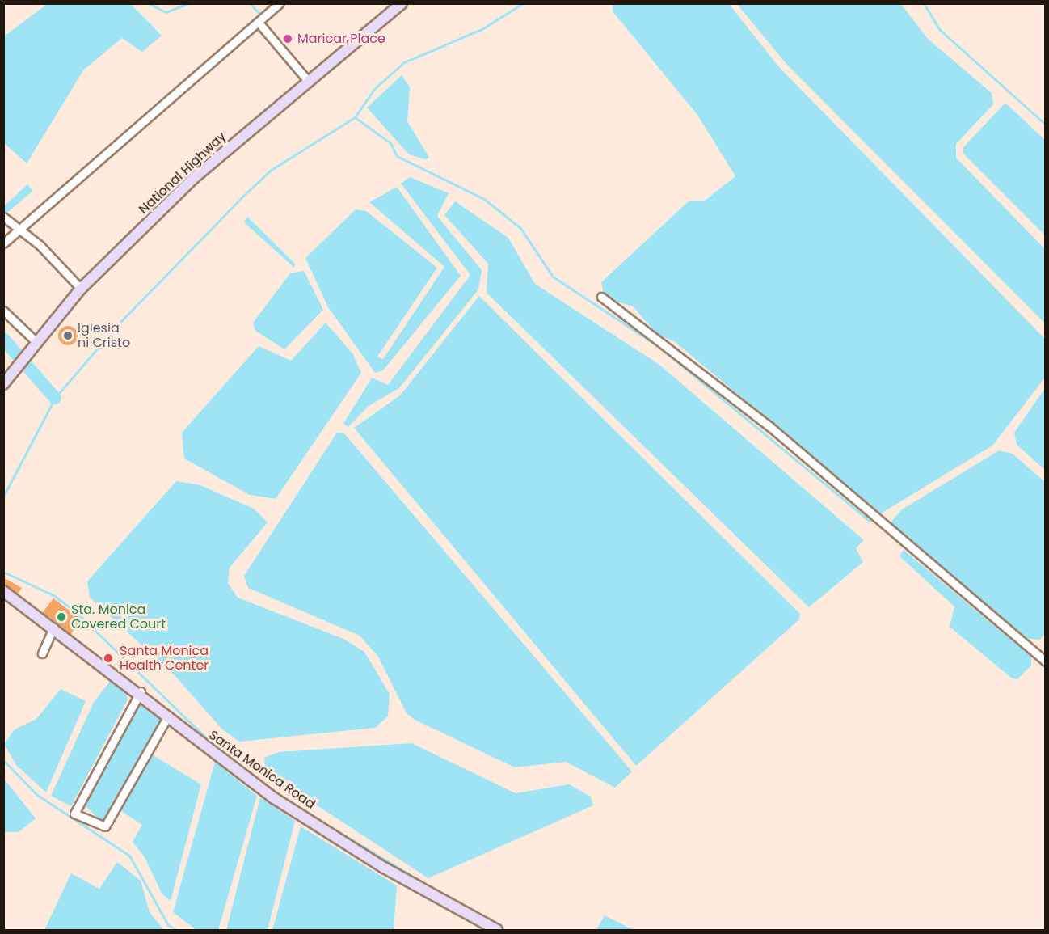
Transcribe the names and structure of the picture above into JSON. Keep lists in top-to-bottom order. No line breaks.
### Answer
{"streets":{"street":["National Highway","Santa Monica Road"]},"places":["Maricar Place","Iglesia ni Cristo","Sta. Monica Covered Court","Santa Monica Health Center"]}
